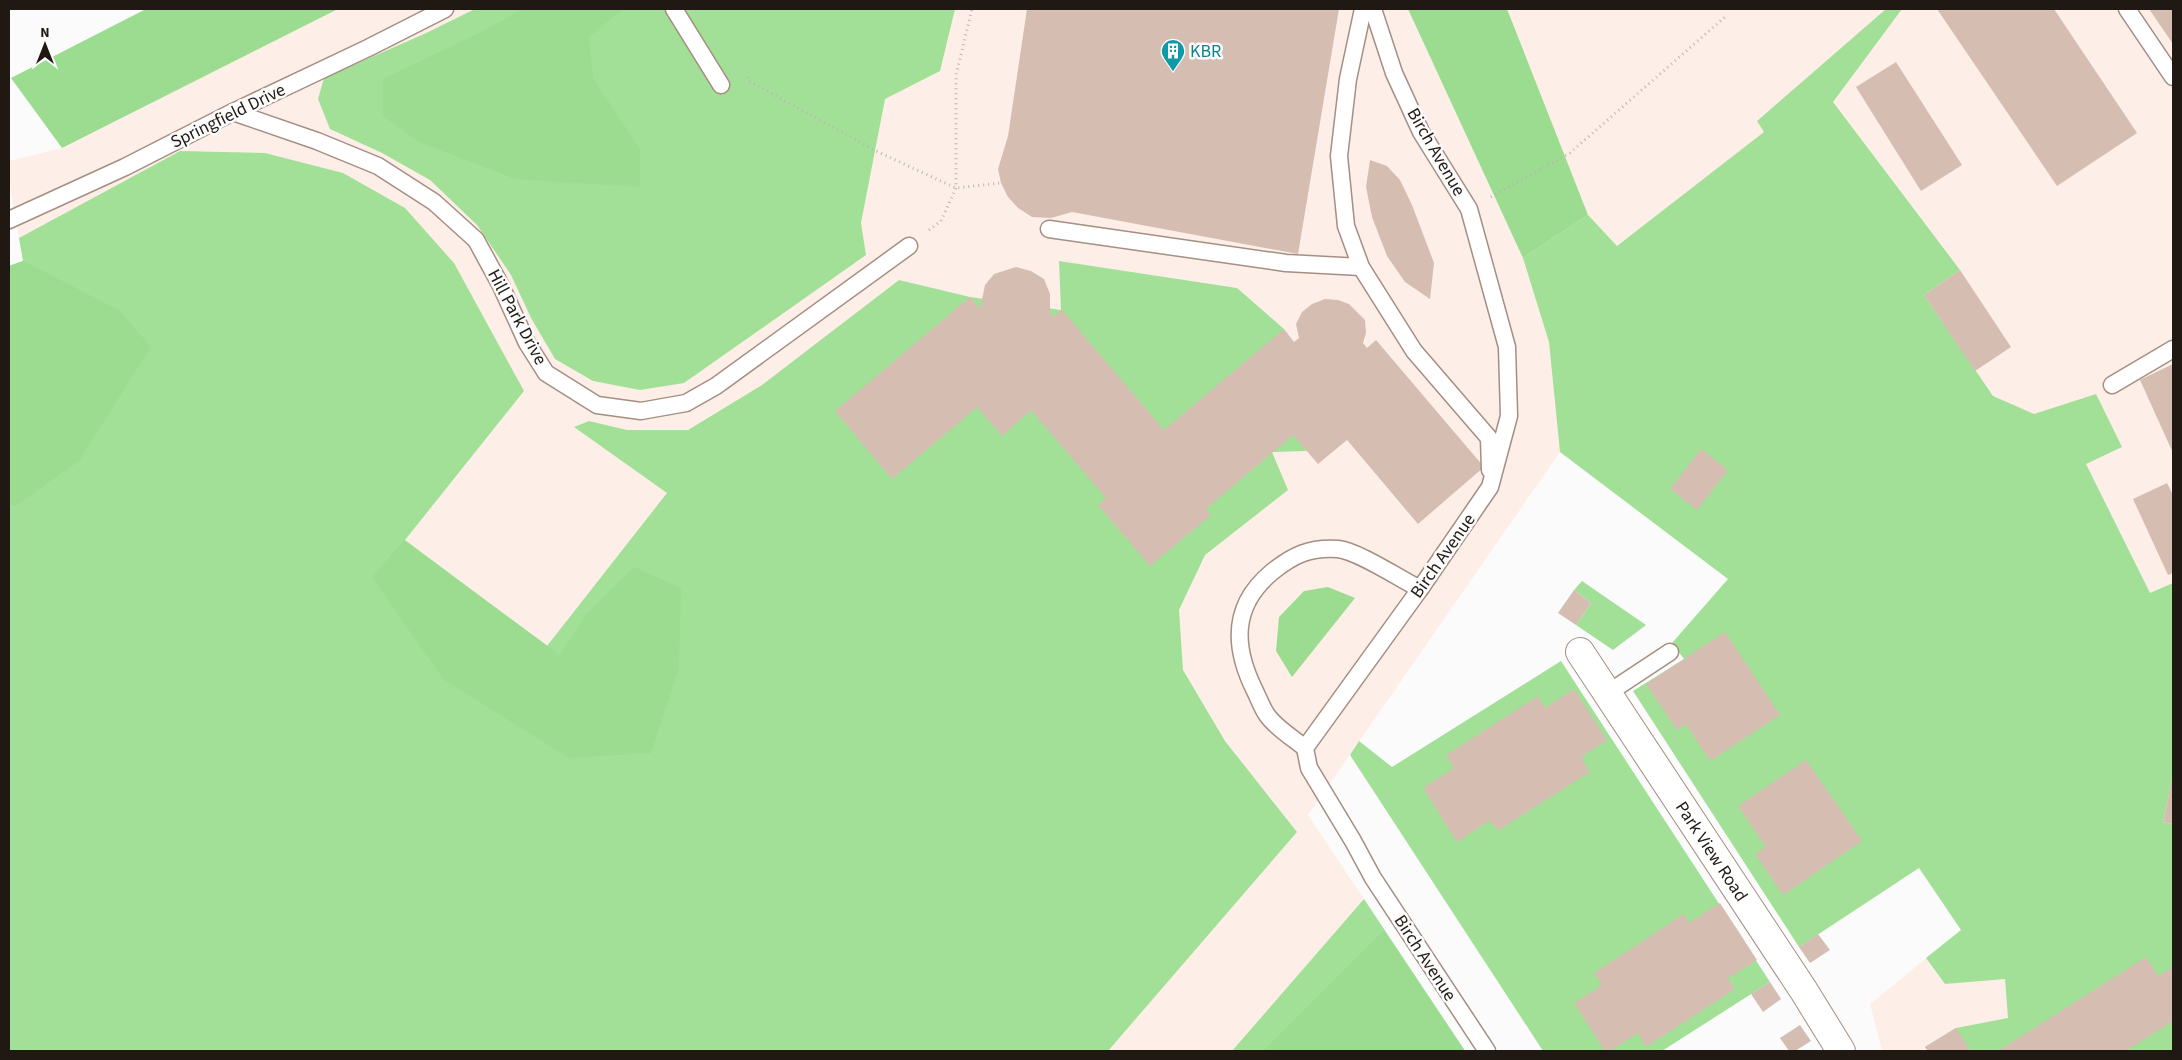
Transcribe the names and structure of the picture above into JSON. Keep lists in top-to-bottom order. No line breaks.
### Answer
{"streets":{"street":["Park View Road"],"lane":["Springfield Drive","Birch Avenue","Hill Park Drive"]},"crossings":[["Springfield Drive","Hill Park Drive"]],"places":{"building":["KBR"]},"north":"top"}
